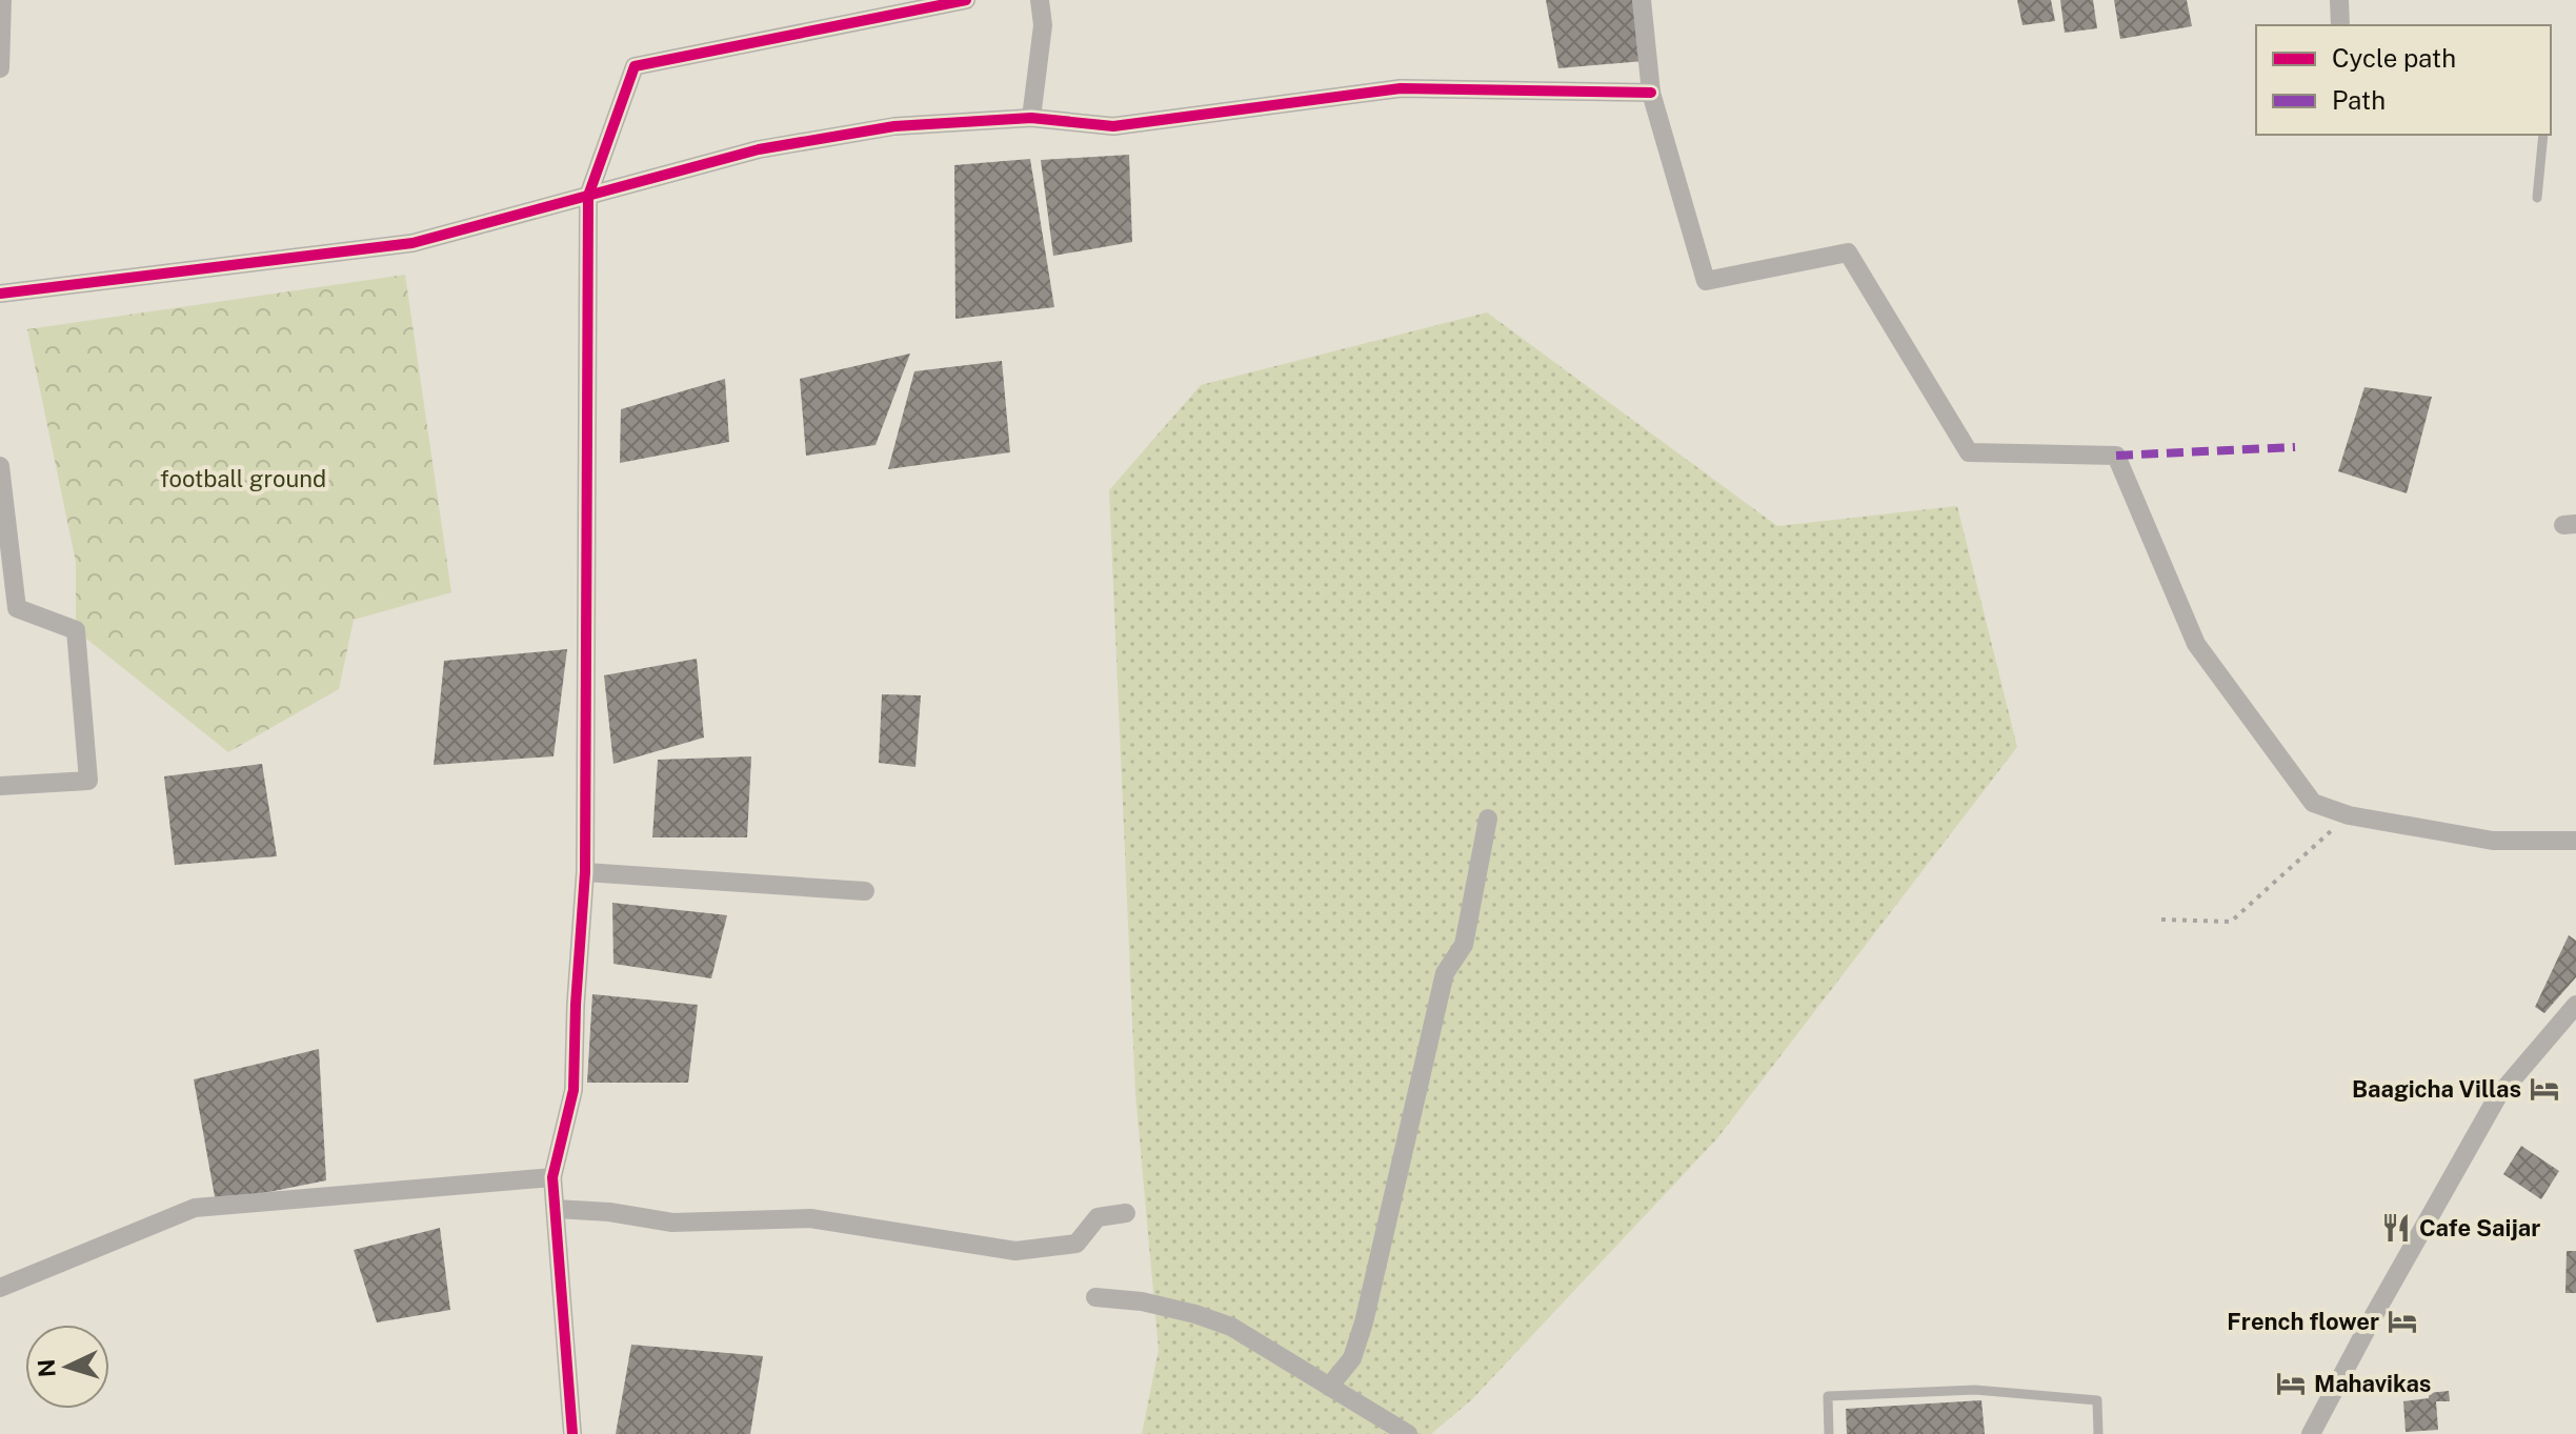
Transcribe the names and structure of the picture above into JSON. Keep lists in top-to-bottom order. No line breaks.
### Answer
{"parks":["football ground"],"places":{"hotel":["Baagicha Villas","French flower","Mahavikas"],"restaurant":["Cafe Saijar"]},"legend":["Cycle path","Path"],"north":"left"}
